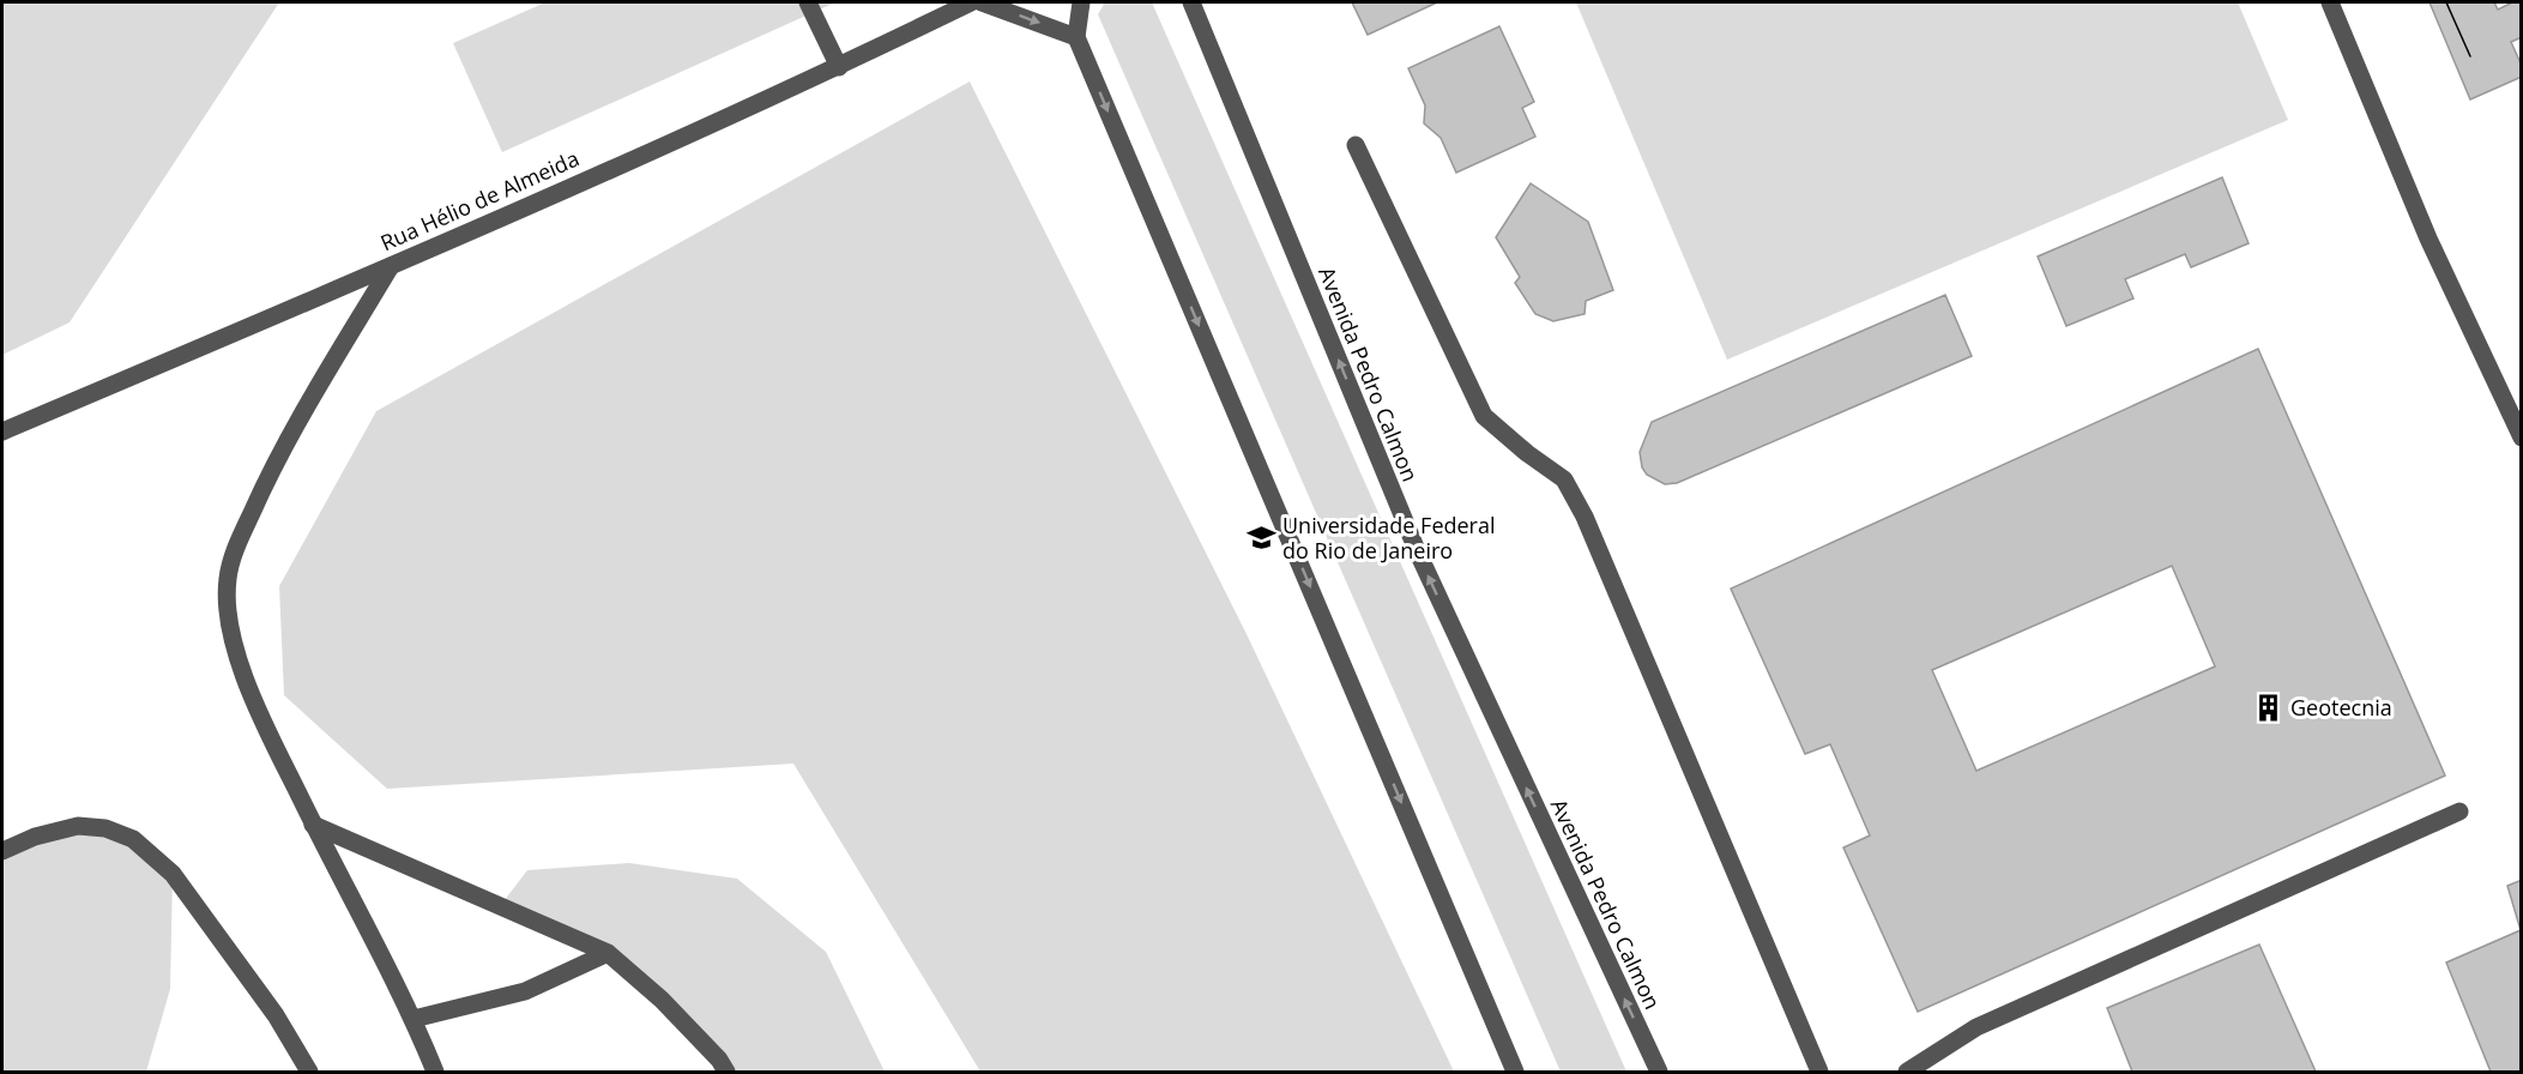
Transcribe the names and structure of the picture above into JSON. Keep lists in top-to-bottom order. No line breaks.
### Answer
{"streets":{"street":["Rua Hélio de Almeida","Avenida Pedro Calmon"]},"places":{"school or university":["Universidade Federal do Rio de Janeiro"],"building":["Geotecnia"]}}
